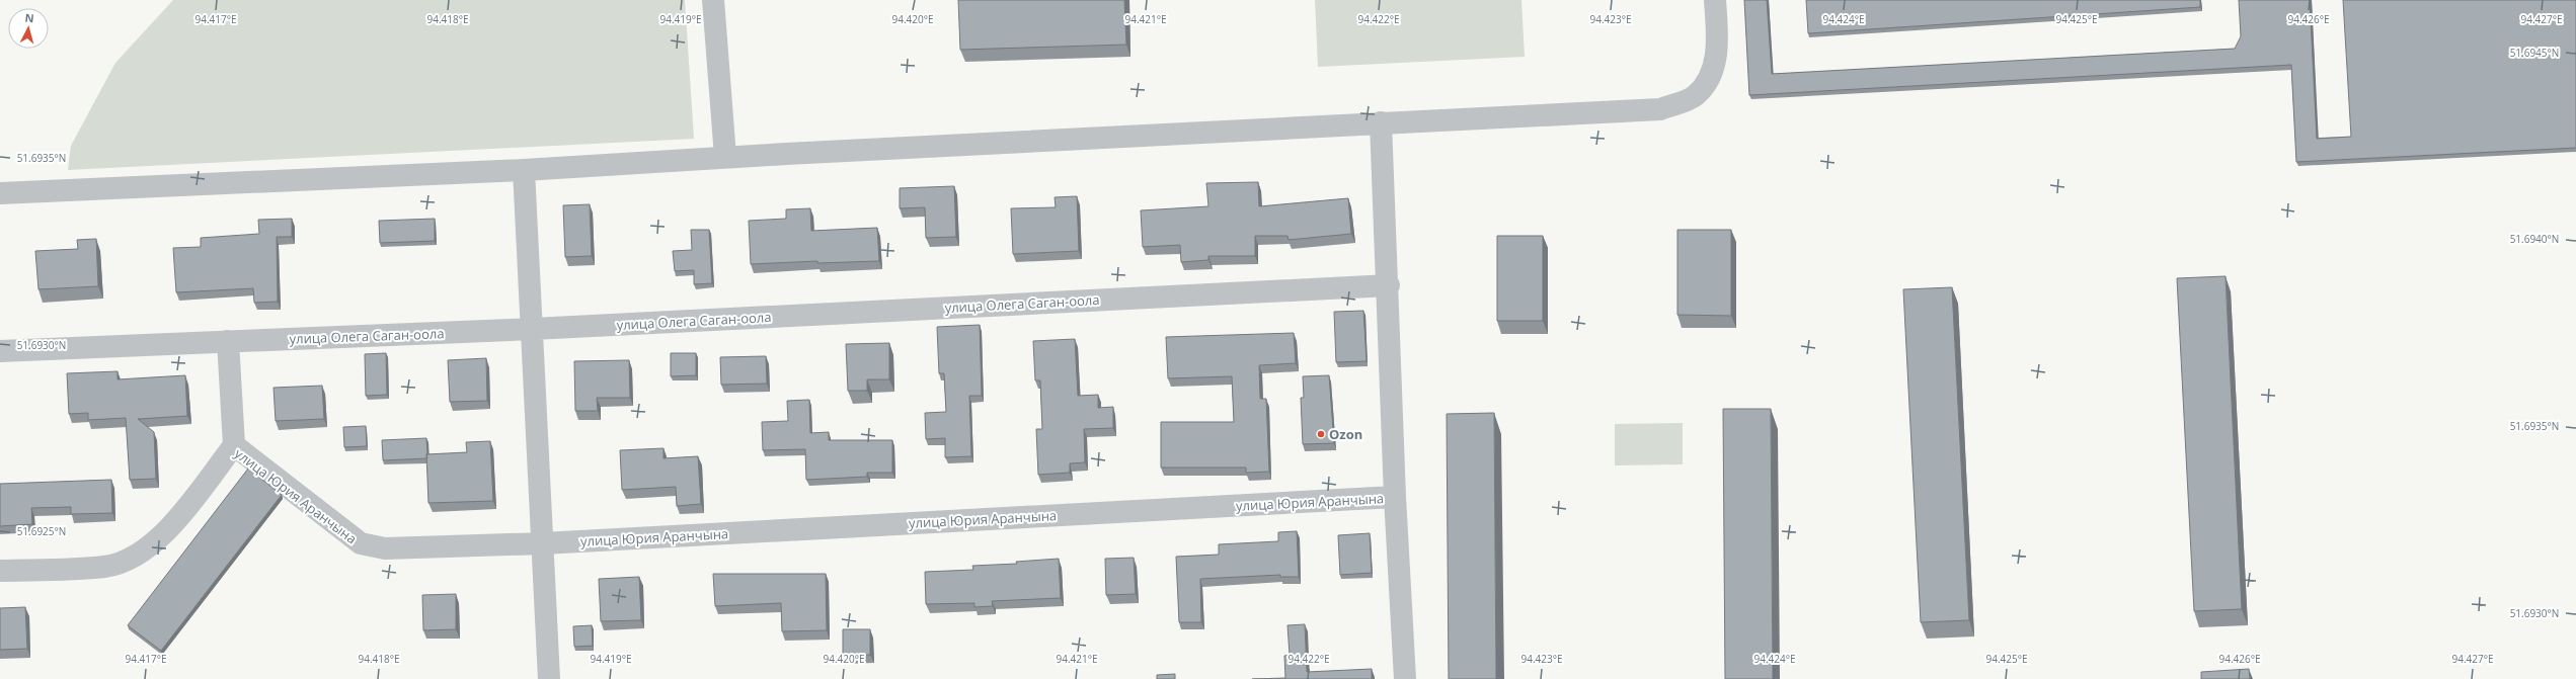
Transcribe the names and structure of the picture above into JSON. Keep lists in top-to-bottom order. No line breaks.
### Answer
{"streets":{"street":["улица Олега Саган-оола","улица Юрия Аранчына"]},"places":["Ozon"],"north":"top","coordinates":["94.417°E","94.418°E","94.419°E","94.420°E","94.421°E","94.422°E","94.423°E","94.424°E","94.425°E","94.426°E","94.427°E","51.6945°N","51.6935°N","51.6940°N","51.6930°N","51.6925°N"]}
